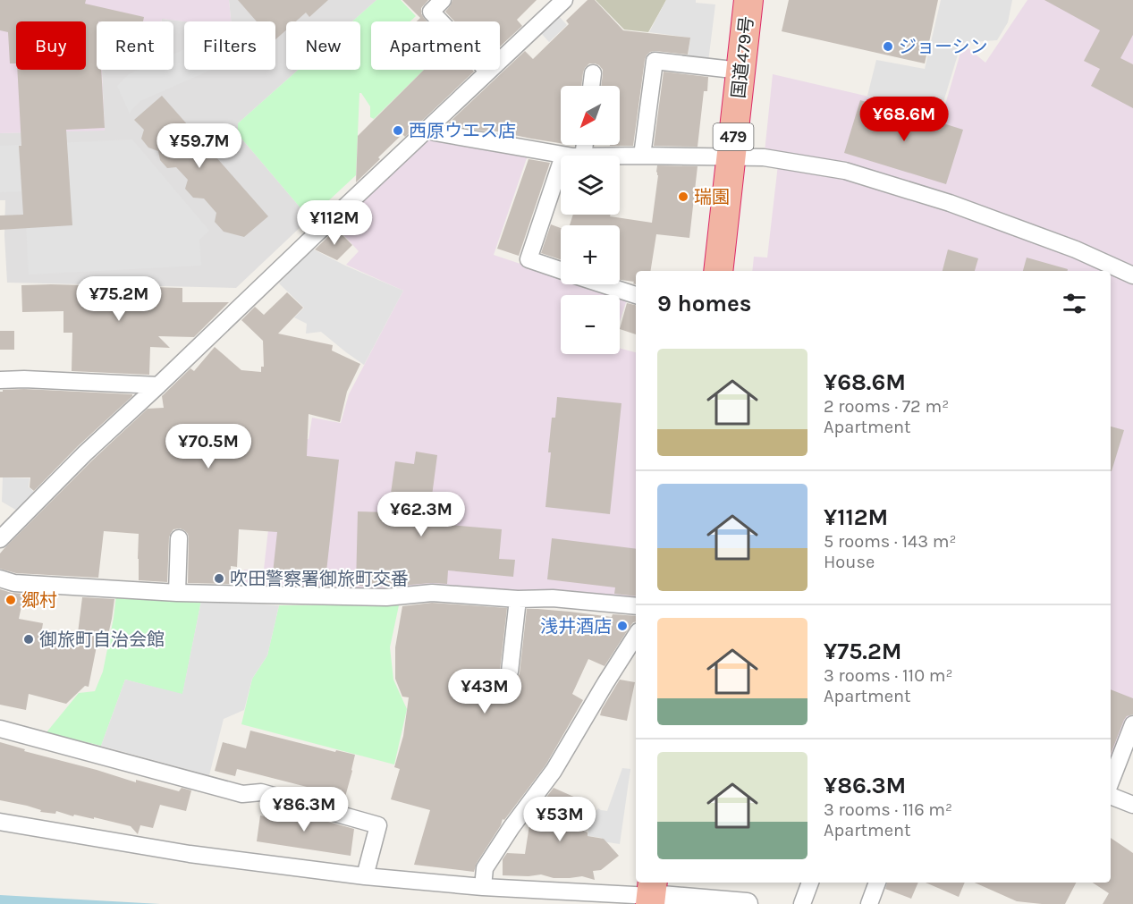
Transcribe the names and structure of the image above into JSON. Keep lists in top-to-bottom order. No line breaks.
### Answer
{"streets":{"highway":["国道479号","479"]},"places":["ジョーシン","西原ウエス店","瑞園","吹田警察署御旅町交番","郷村","浅井酒店","御旅町自治会館"],"north":"bottom left","page":{"chip":["Buy","Rent","Filters","New","Apartment"],"map_buttons":["+","−"],"price":["¥68.6M","¥59.7M","¥112M","¥75.2M","¥70.5M","¥62.3M","¥43M","¥86.3M","¥53M"],"heading":"9 homes","list":[{"name":"¥68.6M","note":"2 rooms · 72 m² · Apartment"},{"name":"¥112M","note":"5 rooms · 143 m² · House"},{"name":"¥75.2M","note":"3 rooms · 110 m² · Apartment"},{"name":"¥86.3M","note":"3 rooms · 116 m² · Apartment"}]}}
